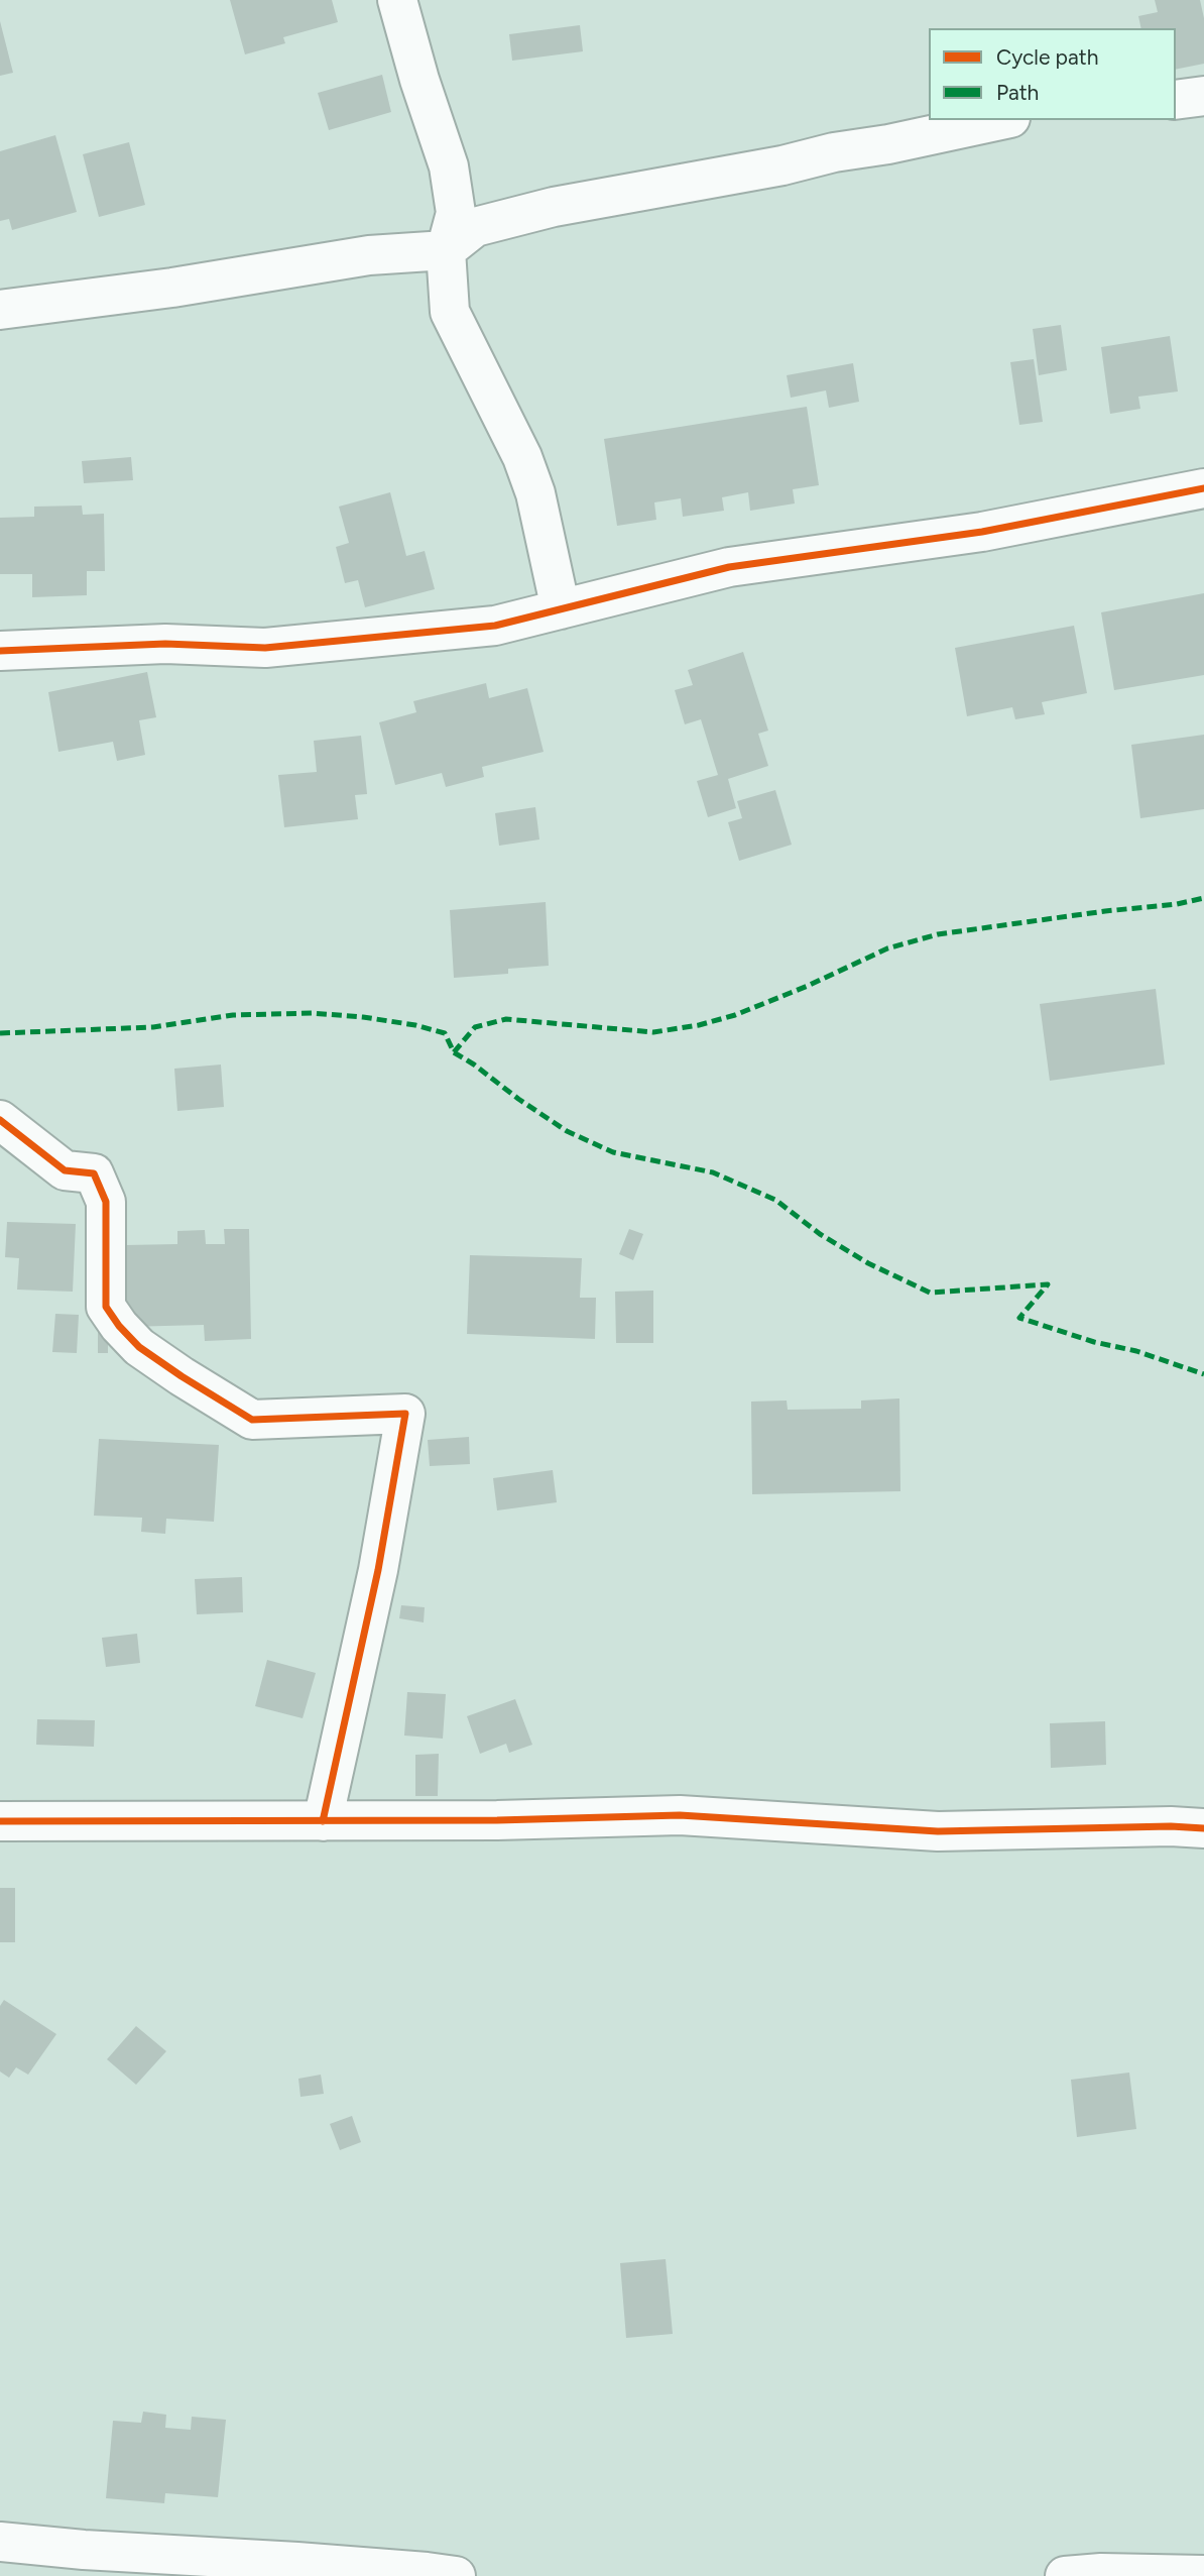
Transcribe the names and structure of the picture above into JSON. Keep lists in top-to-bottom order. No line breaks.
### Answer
{"legend":["Cycle path","Path"]}
